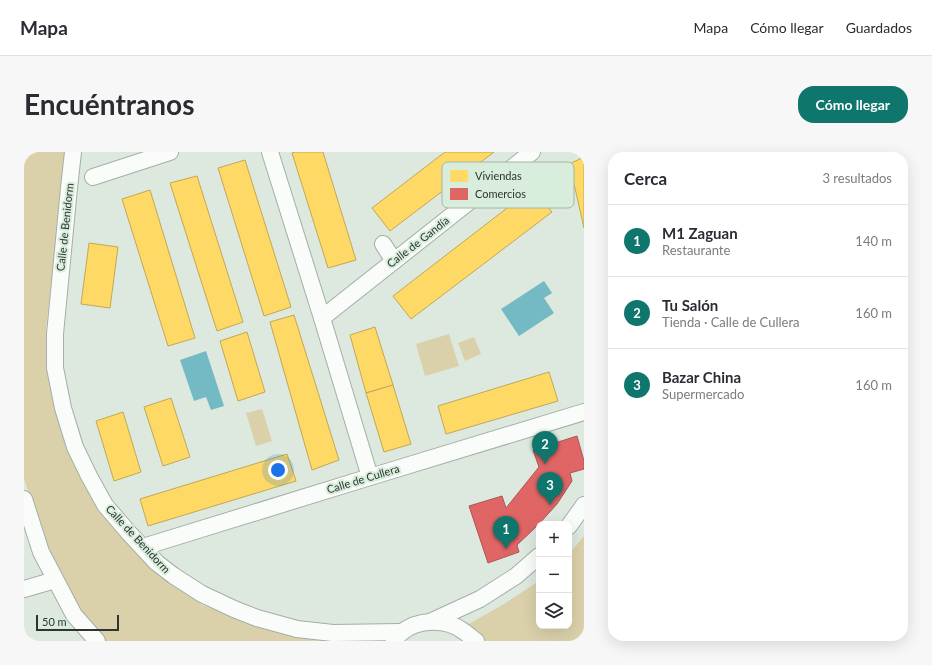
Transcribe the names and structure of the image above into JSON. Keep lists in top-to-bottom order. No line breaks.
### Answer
{"streets":{"street":["Calle de Benidorm","Calle de Gandía","Calle de Cullera"]},"crossings":[["Calle de Benidorm","Calle de Cullera"]],"legend":["Viviendas","Comercios"],"scale_bar":"50 m","page":{"header":"Mapa","nav":["Mapa","Cómo llegar","Guardados"],"buttons":"Cómo llegar","title":"Encuéntranos","heading":["Cerca","3 resultados"],"list":[{"mark":"1","name":"M1 Zaguan","note":"Restaurante","value":"140 m"},{"mark":"2","name":"Tu Salón","note":"Tienda · Calle de Cullera","value":"160 m"},{"mark":"3","name":"Bazar China","note":"Supermercado","value":"160 m"}],"pins":["2","3","1"],"map_buttons":["+","−"],"scale":"50 m"}}
